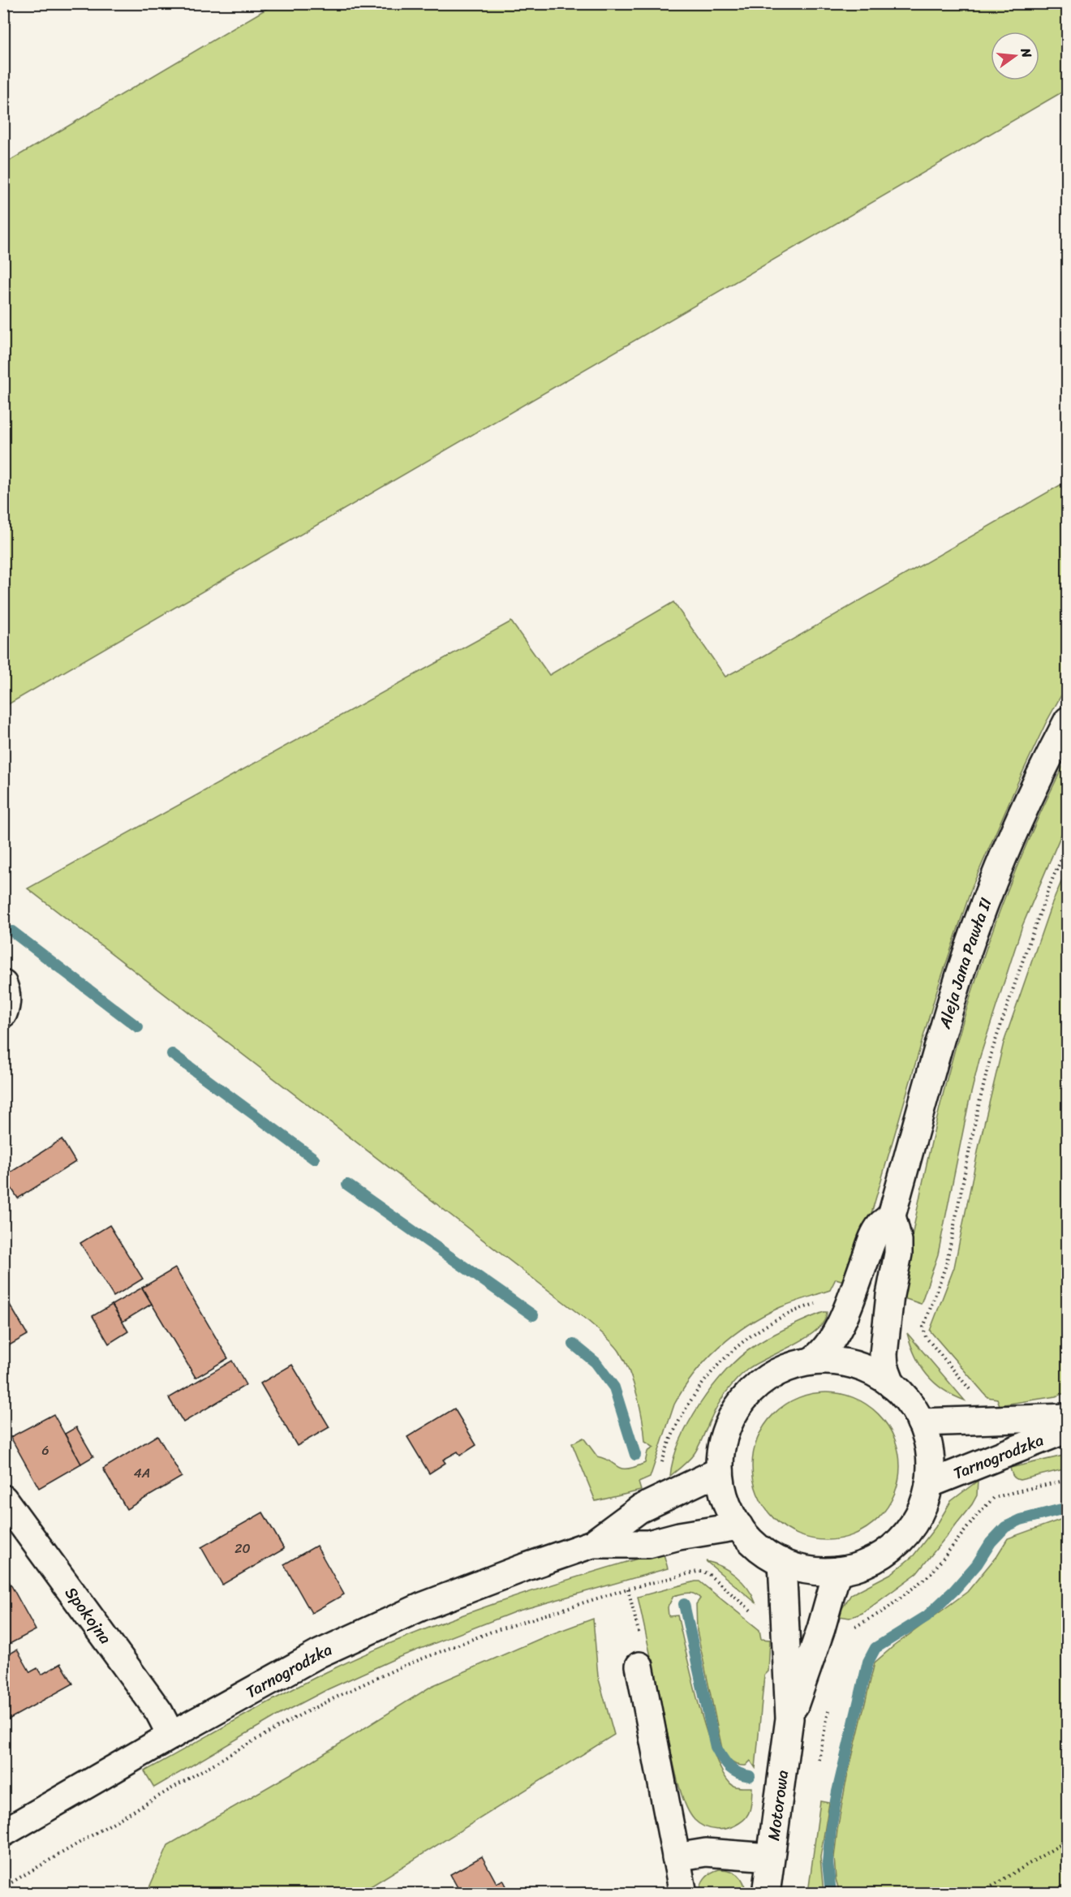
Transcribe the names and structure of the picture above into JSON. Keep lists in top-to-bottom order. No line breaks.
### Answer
{"streets":{"main road":["Aleja Jana Pawła II","Tarnogrodzka","Spokojna","Motorowa"]},"crossings":[["Tarnogrodzka","Spokojna"]],"house_numbers":["6","4A","20"],"north":"right"}
